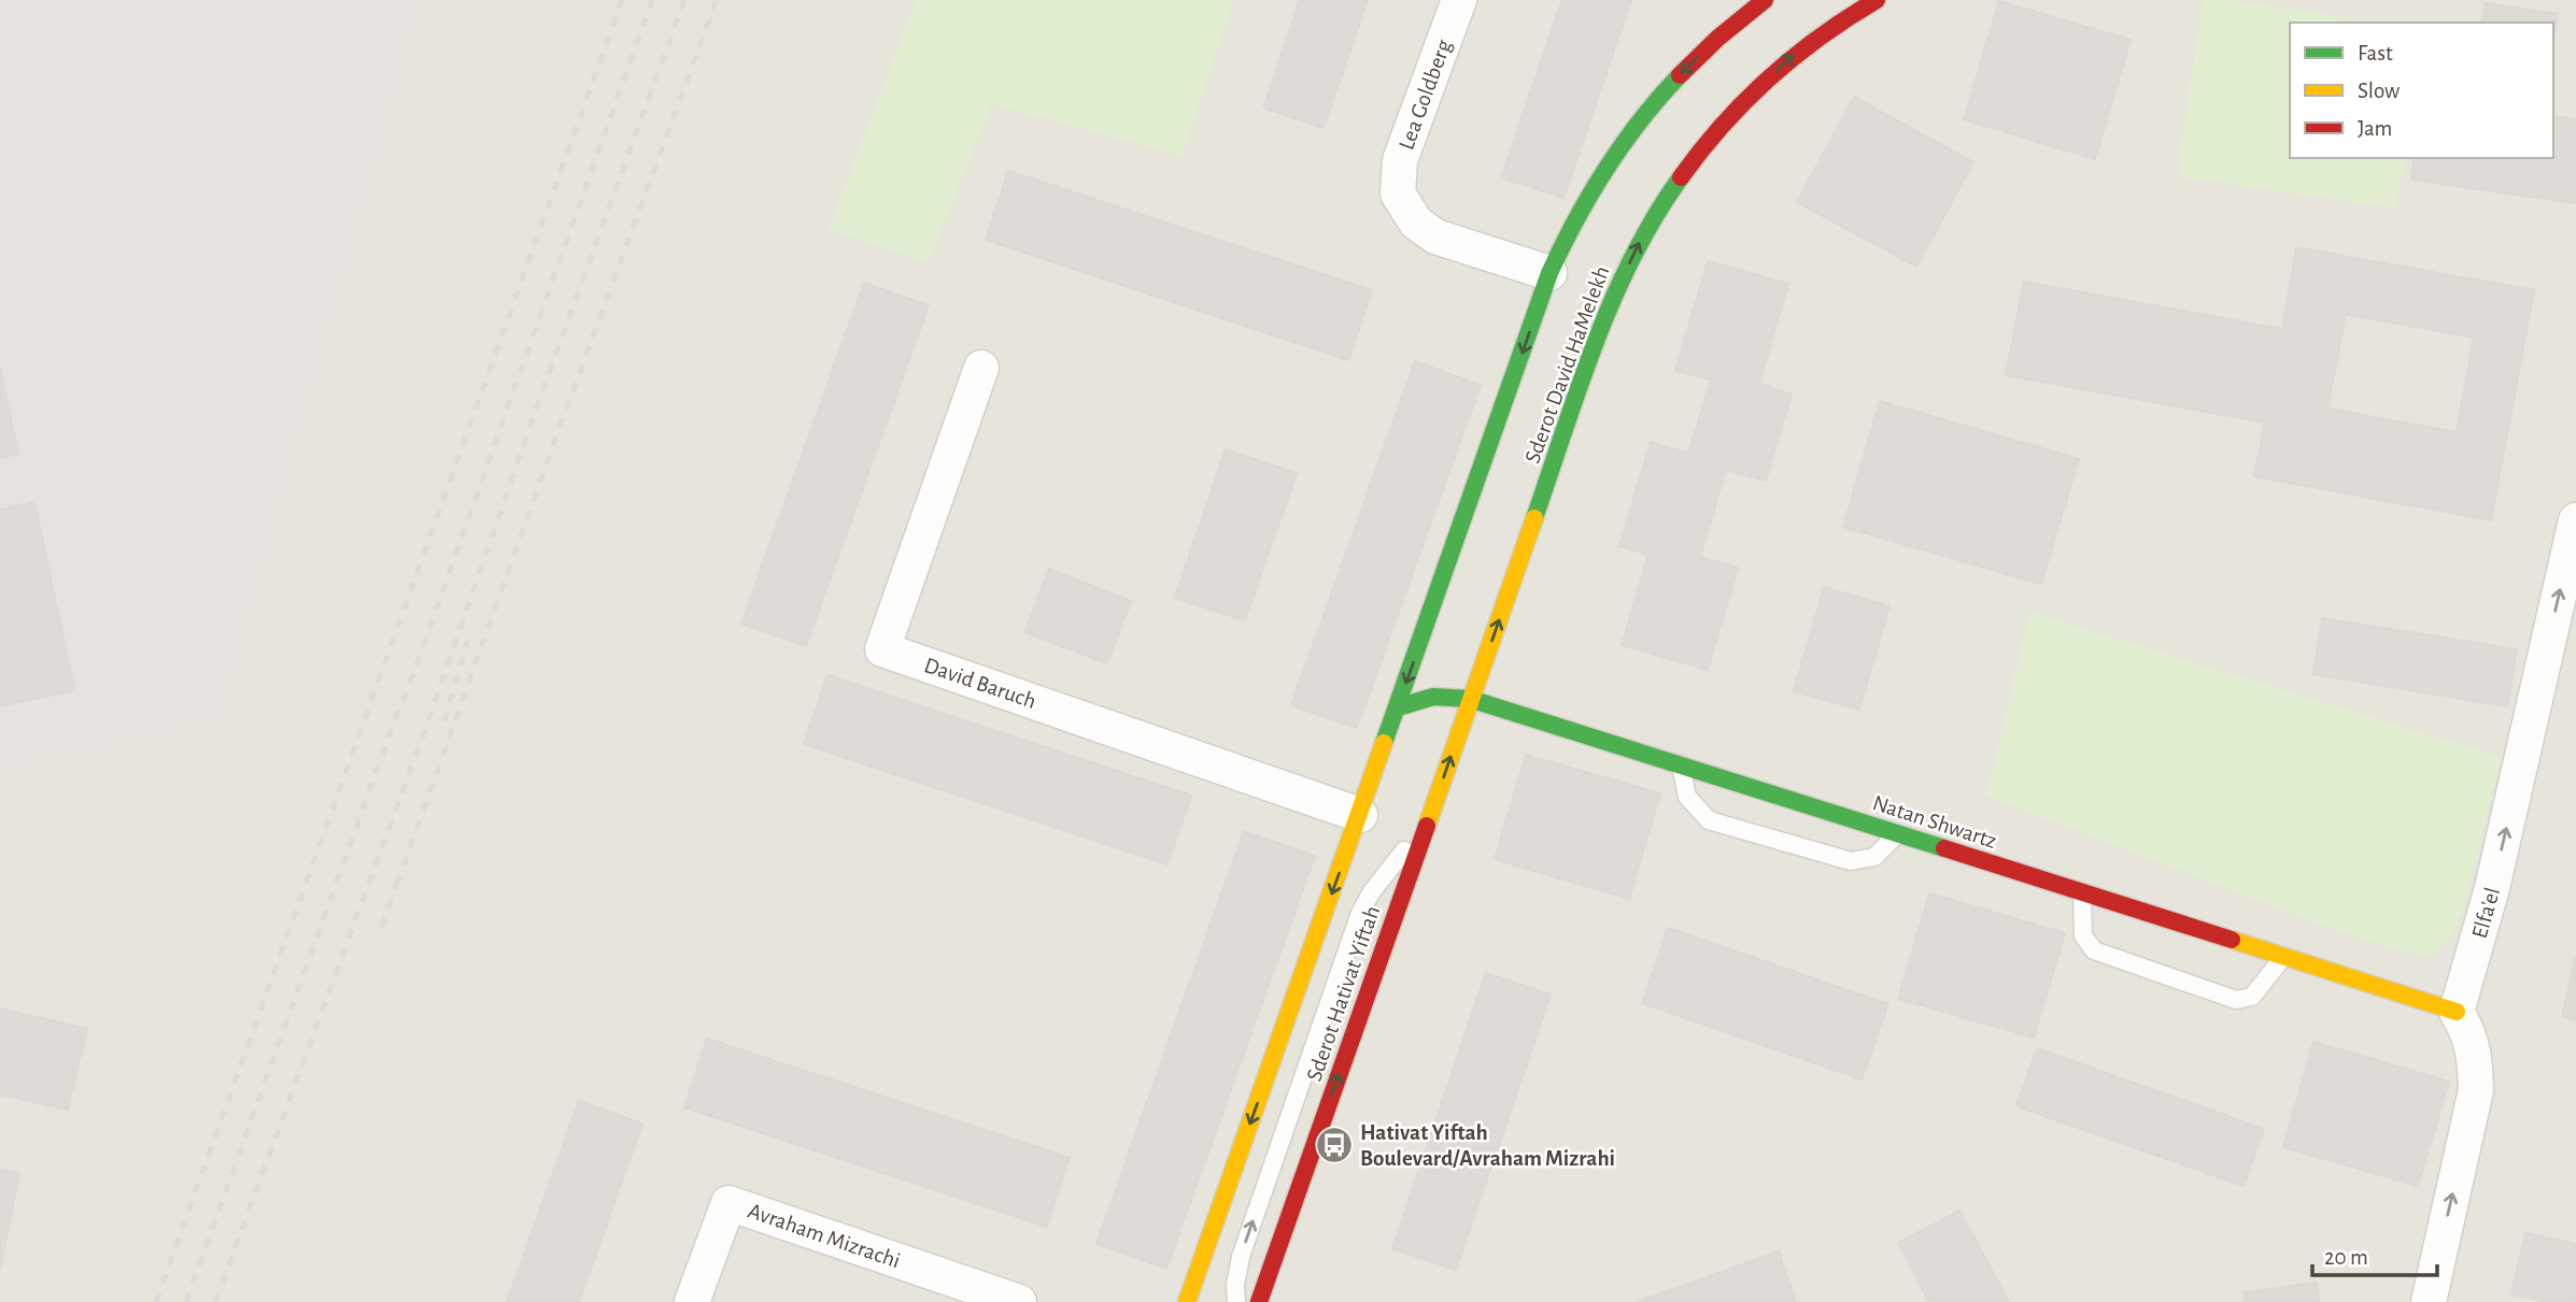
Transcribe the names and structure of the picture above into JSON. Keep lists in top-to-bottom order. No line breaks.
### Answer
{"streets":{"main road":["Sderot David HaMelekh","Natan Shwartz","Sderot Hativat Yiftah"],"street":["Lea Goldberg","David Baruch","Elfa'el","Avraham Mizrachi"]},"crossings":[["Lea Goldberg","Sderot David HaMelekh"],["Sderot David HaMelekh","Natan Shwartz"],["Sderot David HaMelekh","Sderot Hativat Yiftah"],["David Baruch","Sderot Hativat Yiftah"],["Natan Shwartz","Elfa'el"],["Natan Shwartz","Sderot Hativat Yiftah"]],"one_way":["Elfa'el"],"places":{"bus stop":["Hativat Yiftah Boulevard/Avraham Mizrahi"]},"legend":["Fast","Slow","Jam"],"scale_bar":"20 m"}
